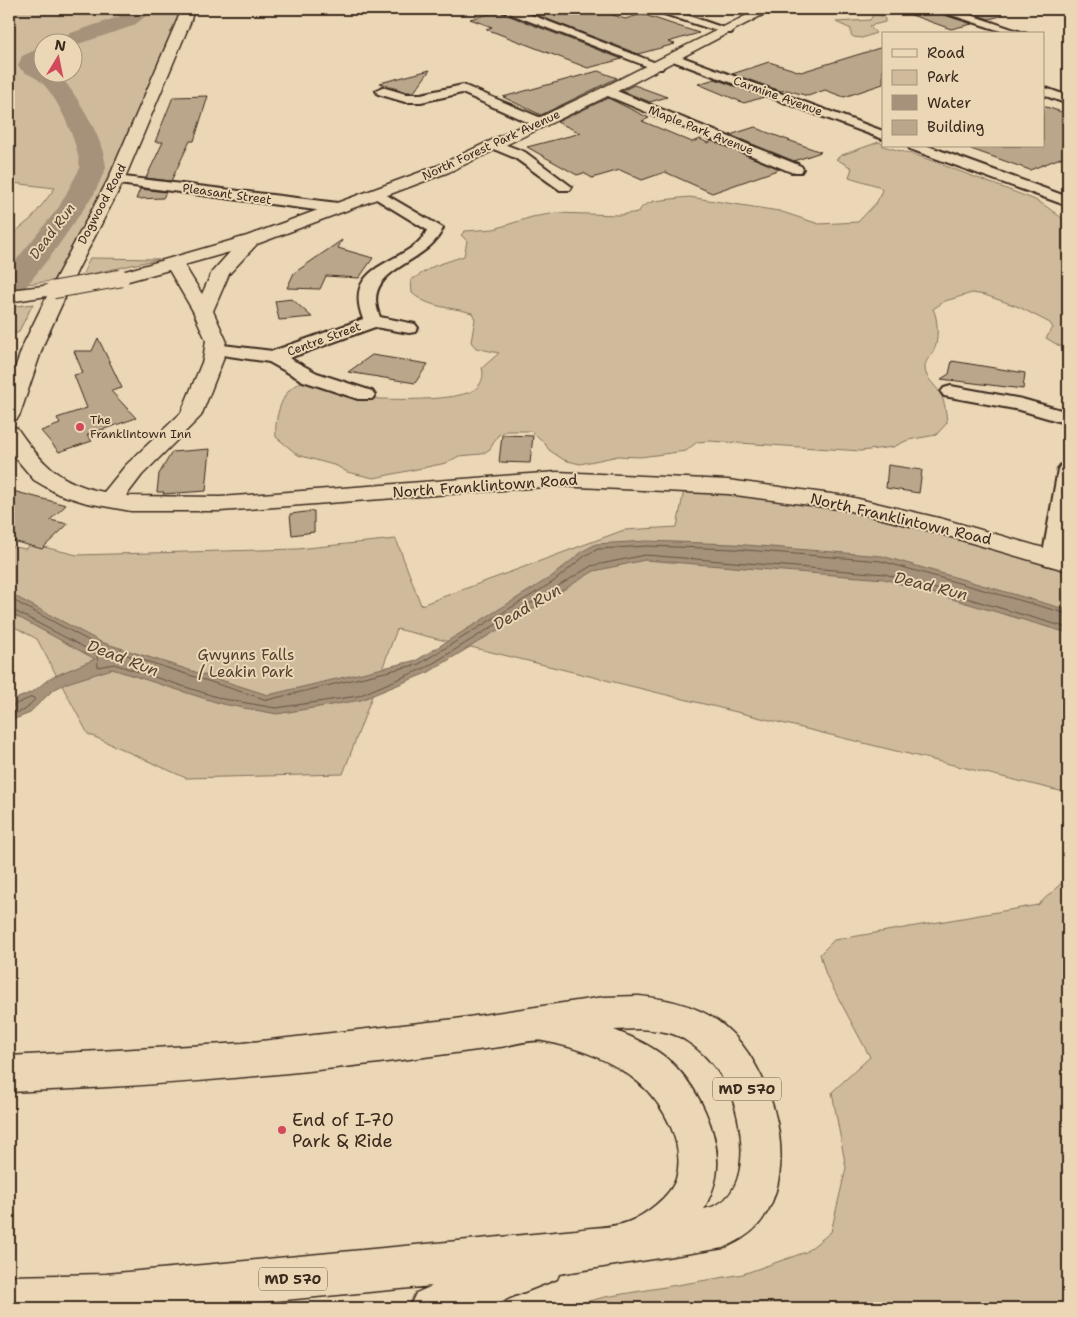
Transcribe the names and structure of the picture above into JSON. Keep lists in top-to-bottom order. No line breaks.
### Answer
{"streets":{"main road":["North Forest Park Avenue","Dogwood Road","North Franklintown Road","MD 570"],"street":["Carmine Avenue","Maple Park Avenue","Pleasant Street","Centre Street"]},"crossings":[["Carmine Avenue","North Forest Park Avenue"],["Maple Park Avenue","North Forest Park Avenue"],["North Forest Park Avenue","Pleasant Street"],["Pleasant Street","Dogwood Road"]],"water":["Dead Run"],"parks":["Gwynns Falls / Leakin Park"],"places":["The Franklintown Inn","End of I-70 Park & Ride"],"legend":["Road","Park","Water","Building"],"north":"top"}
